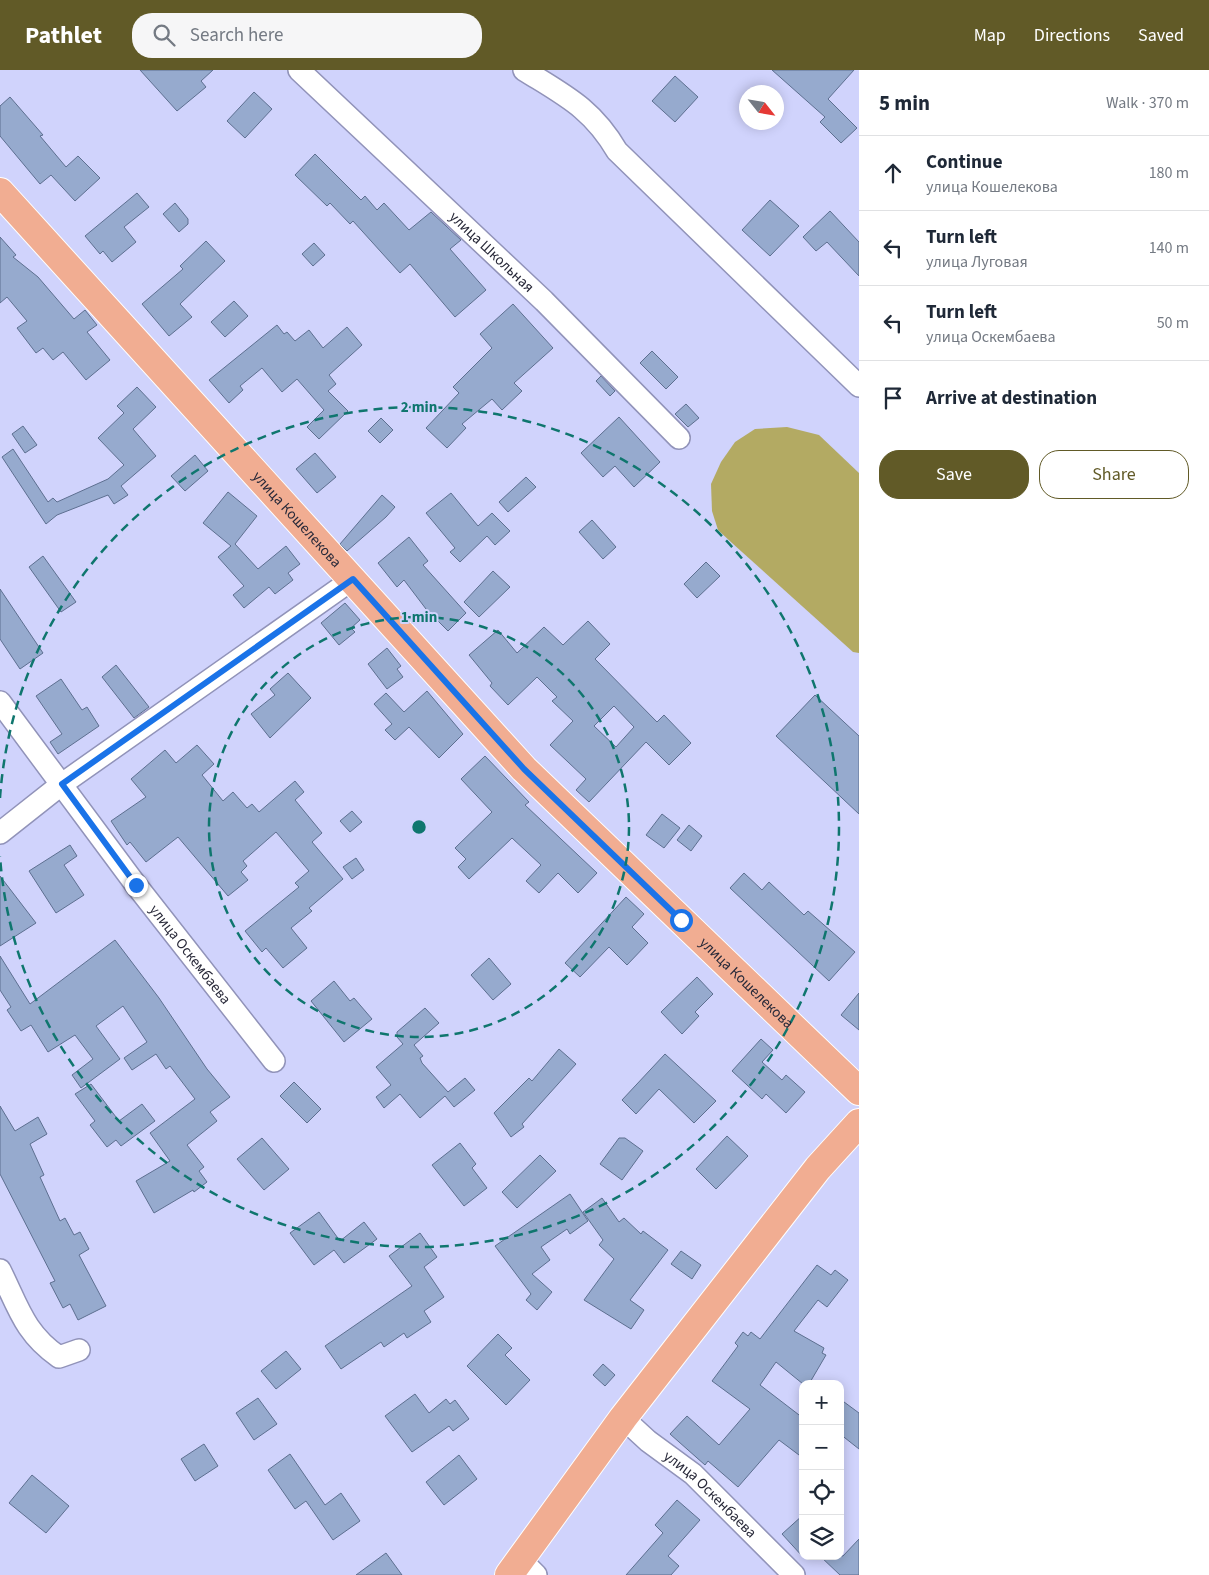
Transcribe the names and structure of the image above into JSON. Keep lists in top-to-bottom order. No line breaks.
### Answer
{"streets":{"main road":["улица Кошелекова"],"street":["улица Школьная","улица Оскембаева","улица Оскенбаева"]},"north":"bottom right","page":{"header":"Pathlet","search":"Search here","nav":["Map","Directions","Saved"],"heading":["5 min","Walk · 370 m"],"list":[["Continue","улица Кошелекова","180 m"],["Turn left","улица Луговая","140 m"],["Turn left","улица Оскембаева","50 m"],"Arrive at destination"],"buttons":["Save","Share"],"map_buttons":["+","−"]},"rings":["2 min","1 min"]}
